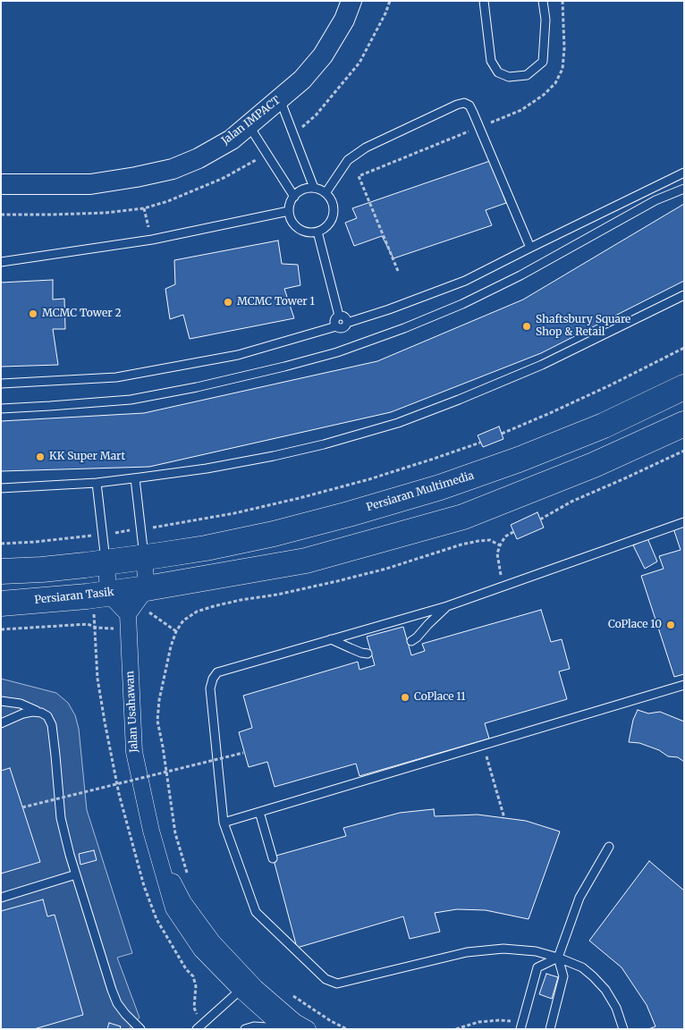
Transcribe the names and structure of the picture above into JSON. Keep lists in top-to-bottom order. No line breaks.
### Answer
{"streets":{"main road":["Persiaran Multimedia","Persiaran Tasik"],"street":["Jalan IMPACT","Jalan Usahawan"]},"crossings":[["Persiaran Multimedia","Jalan Usahawan"],["Persiaran Tasik","Jalan Usahawan"]],"places":["MCMC Tower 1","MCMC Tower 2","Shaftsbury Square Shop & Retail","KK Super Mart","CoPlace 10","CoPlace 11"]}
